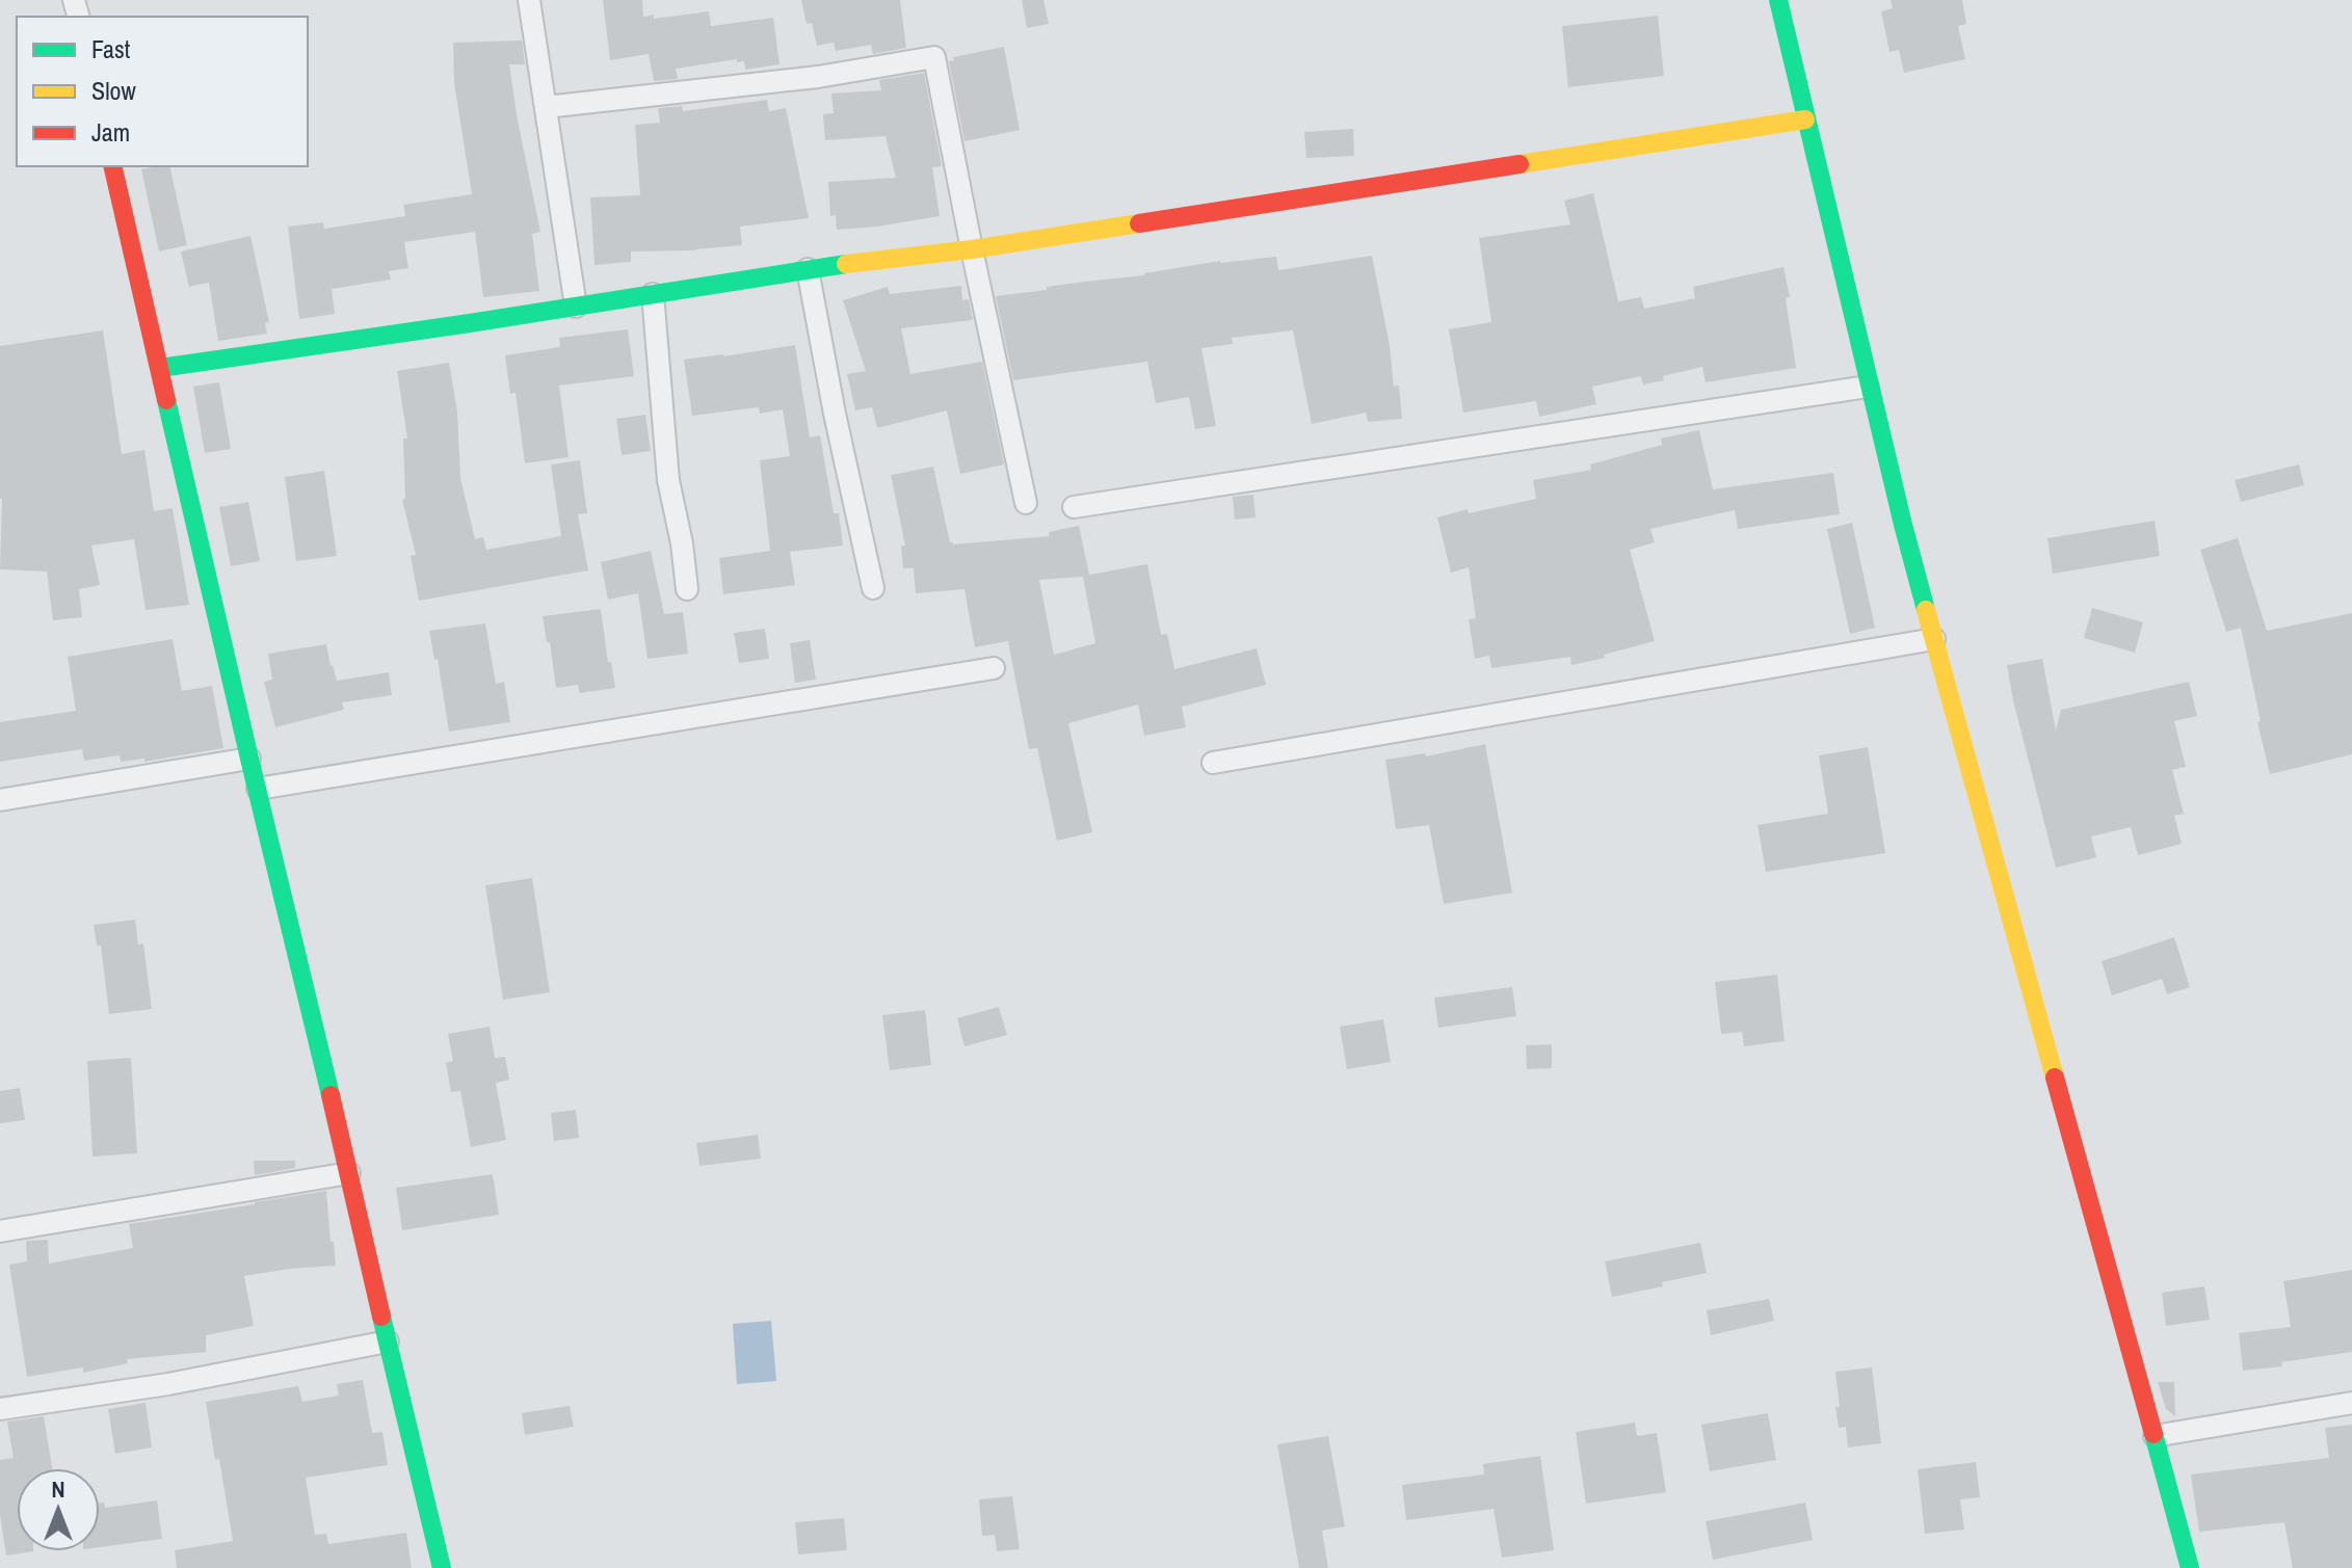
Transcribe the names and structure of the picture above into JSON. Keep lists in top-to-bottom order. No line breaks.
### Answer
{"legend":["Fast","Slow","Jam"],"north":"top"}
